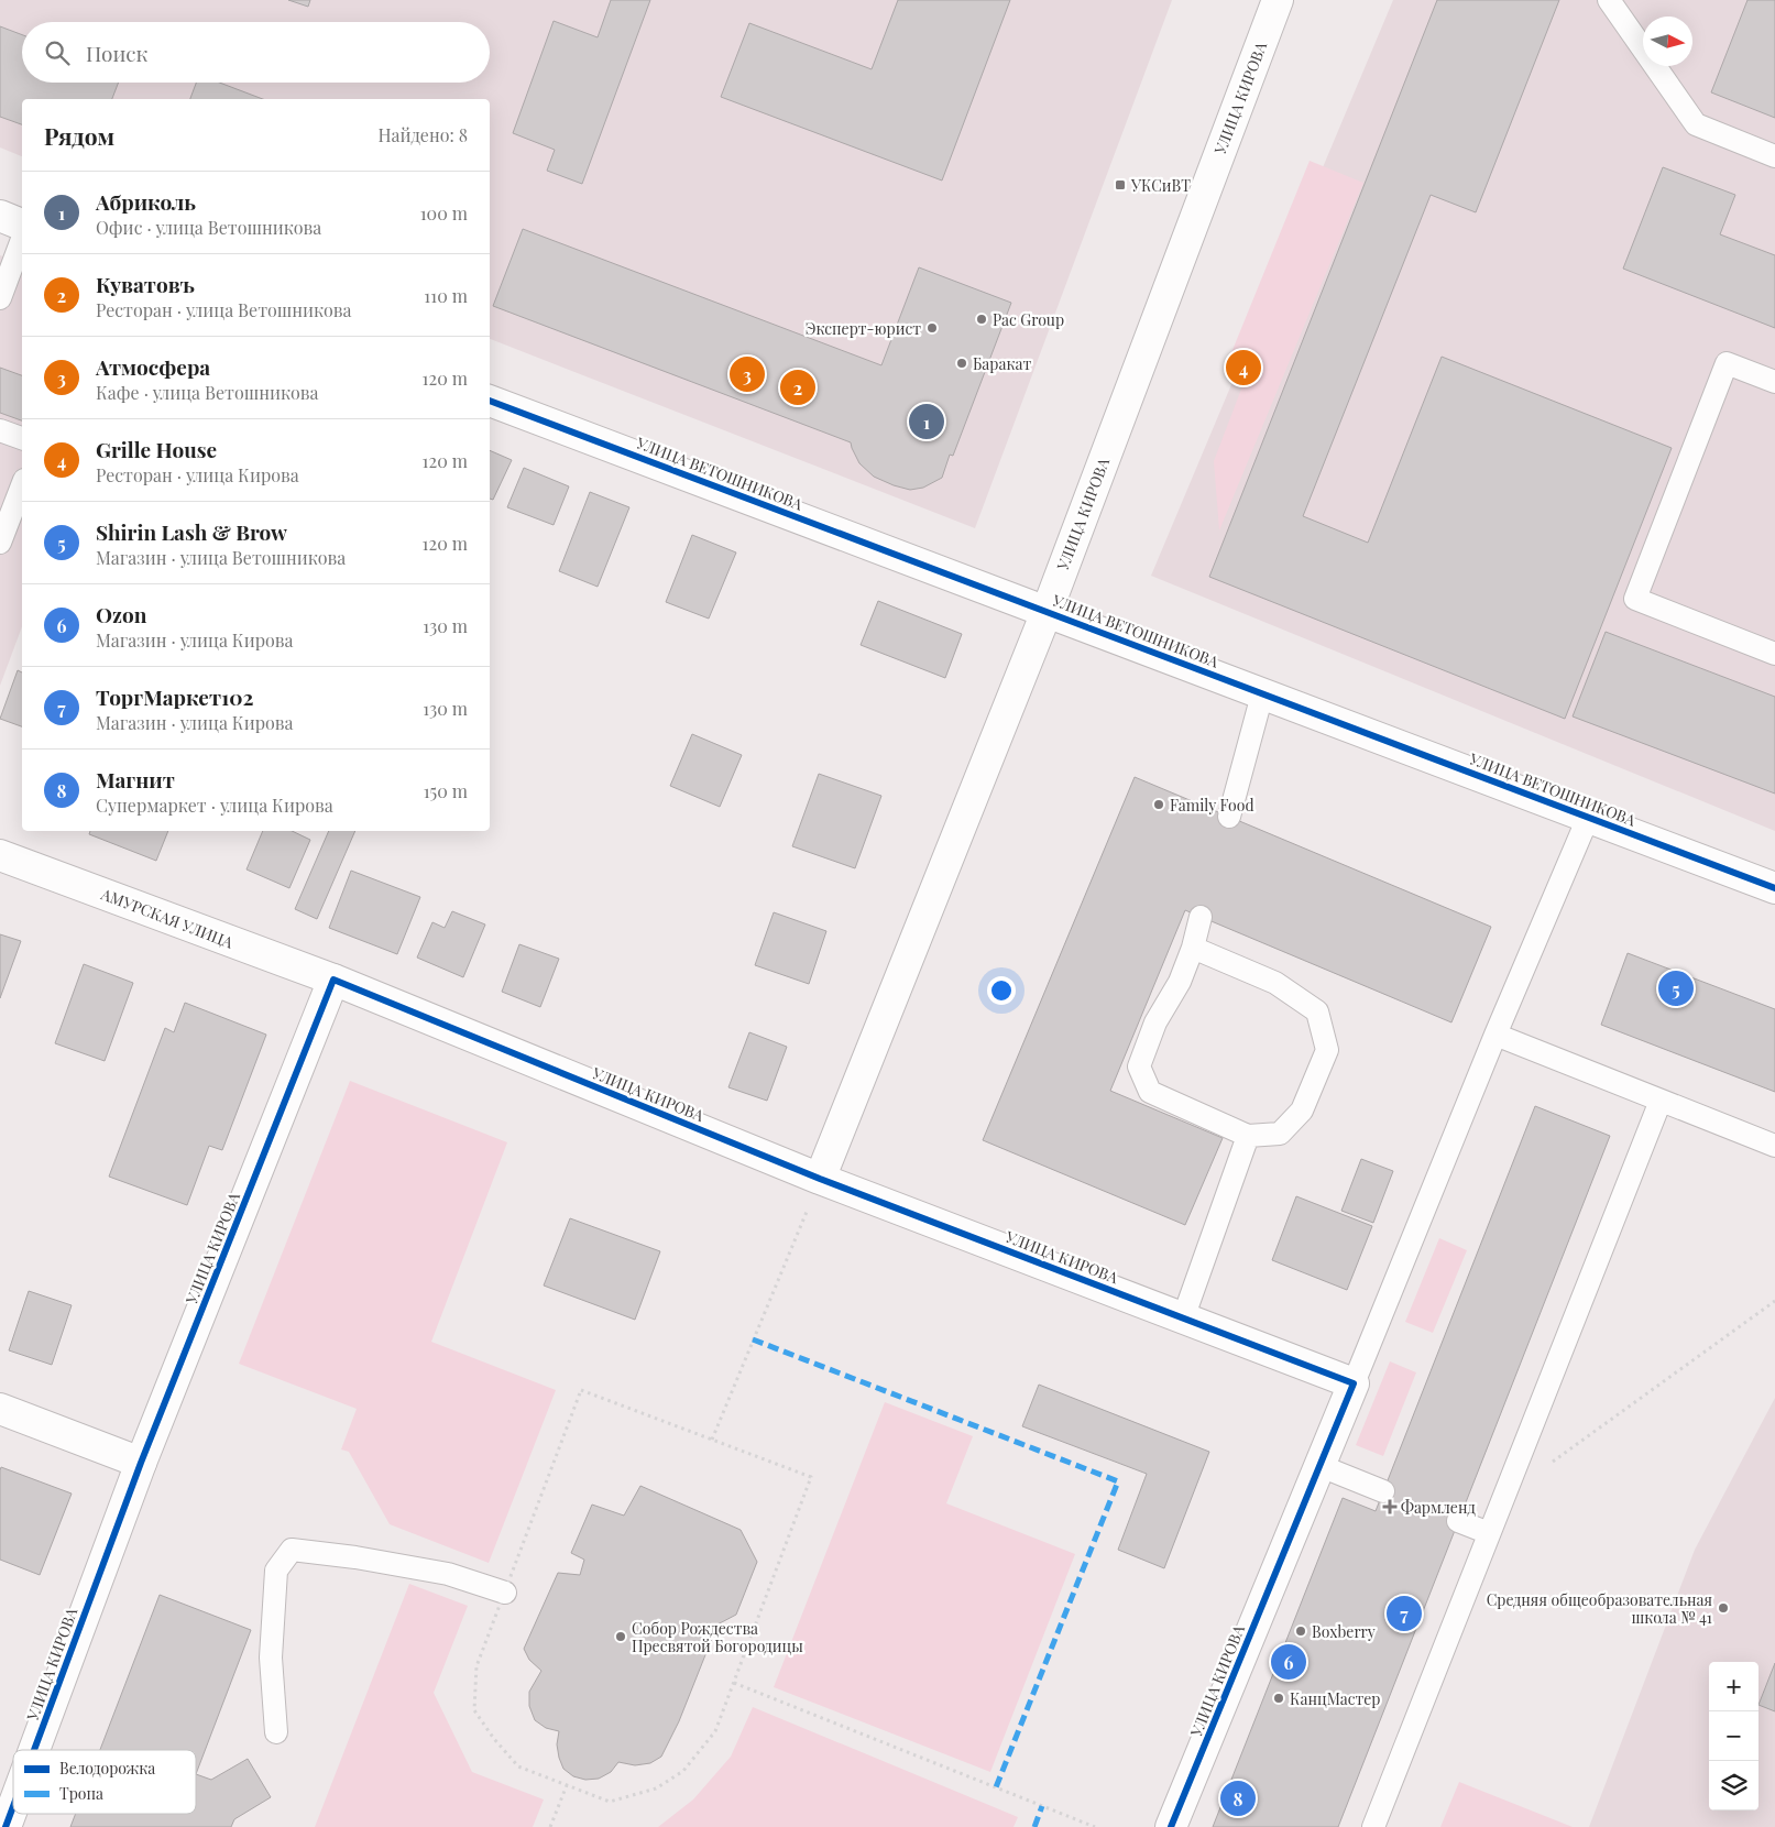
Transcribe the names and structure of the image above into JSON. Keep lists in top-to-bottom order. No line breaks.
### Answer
{"streets":{"street":["УЛИЦА КИРОВА","УЛИЦА ВЕТОШНИКОВА","АМУРСКАЯ УЛИЦА"]},"crossings":[["УЛИЦА КИРОВА","УЛИЦА ВЕТОШНИКОВА"],["УЛИЦА КИРОВА","АМУРСКАЯ УЛИЦА"]],"places":{"transit":["УКСиВТ"],"other":["Pac Group","Эксперт-юрист","Баракат","Family Food","Средняя общеобразовательная школа № 41","Boxberry","Собор Рождества Пресвятой Богородицы","КанцМастер"],"health":["Фармленд"]},"legend":["Велодорожка","Тропа"],"north":"right","page":{"search":"Поиск","heading":["Рядом","Найдено: 8"],"list":[{"mark":"1","name":"Абриколь","note":"Офис · улица Ветошникова","value":"100 m"},{"mark":"2","name":"Куватовъ","note":"Ресторан · улица Ветошникова","value":"110 m"},{"mark":"3","name":"Атмосфера","note":"Кафе · улица Ветошникова","value":"120 m"},{"mark":"4","name":"Grille House","note":"Ресторан · улица Кирова","value":"120 m"},{"mark":"5","name":"Shirin Lash & Brow","note":"Магазин · улица Ветошникова","value":"120 m"},{"mark":"6","name":"Ozon","note":"Магазин · улица Кирова","value":"130 m"},{"mark":"7","name":"ТоргМаркет102","note":"Магазин · улица Кирова","value":"130 m"},{"mark":"8","name":"Магнит","note":"Супермаркет · улица Кирова","value":"150 m"}],"pins":["4","3","2","1","5","7","6","8"],"map_buttons":["+","−"]}}
